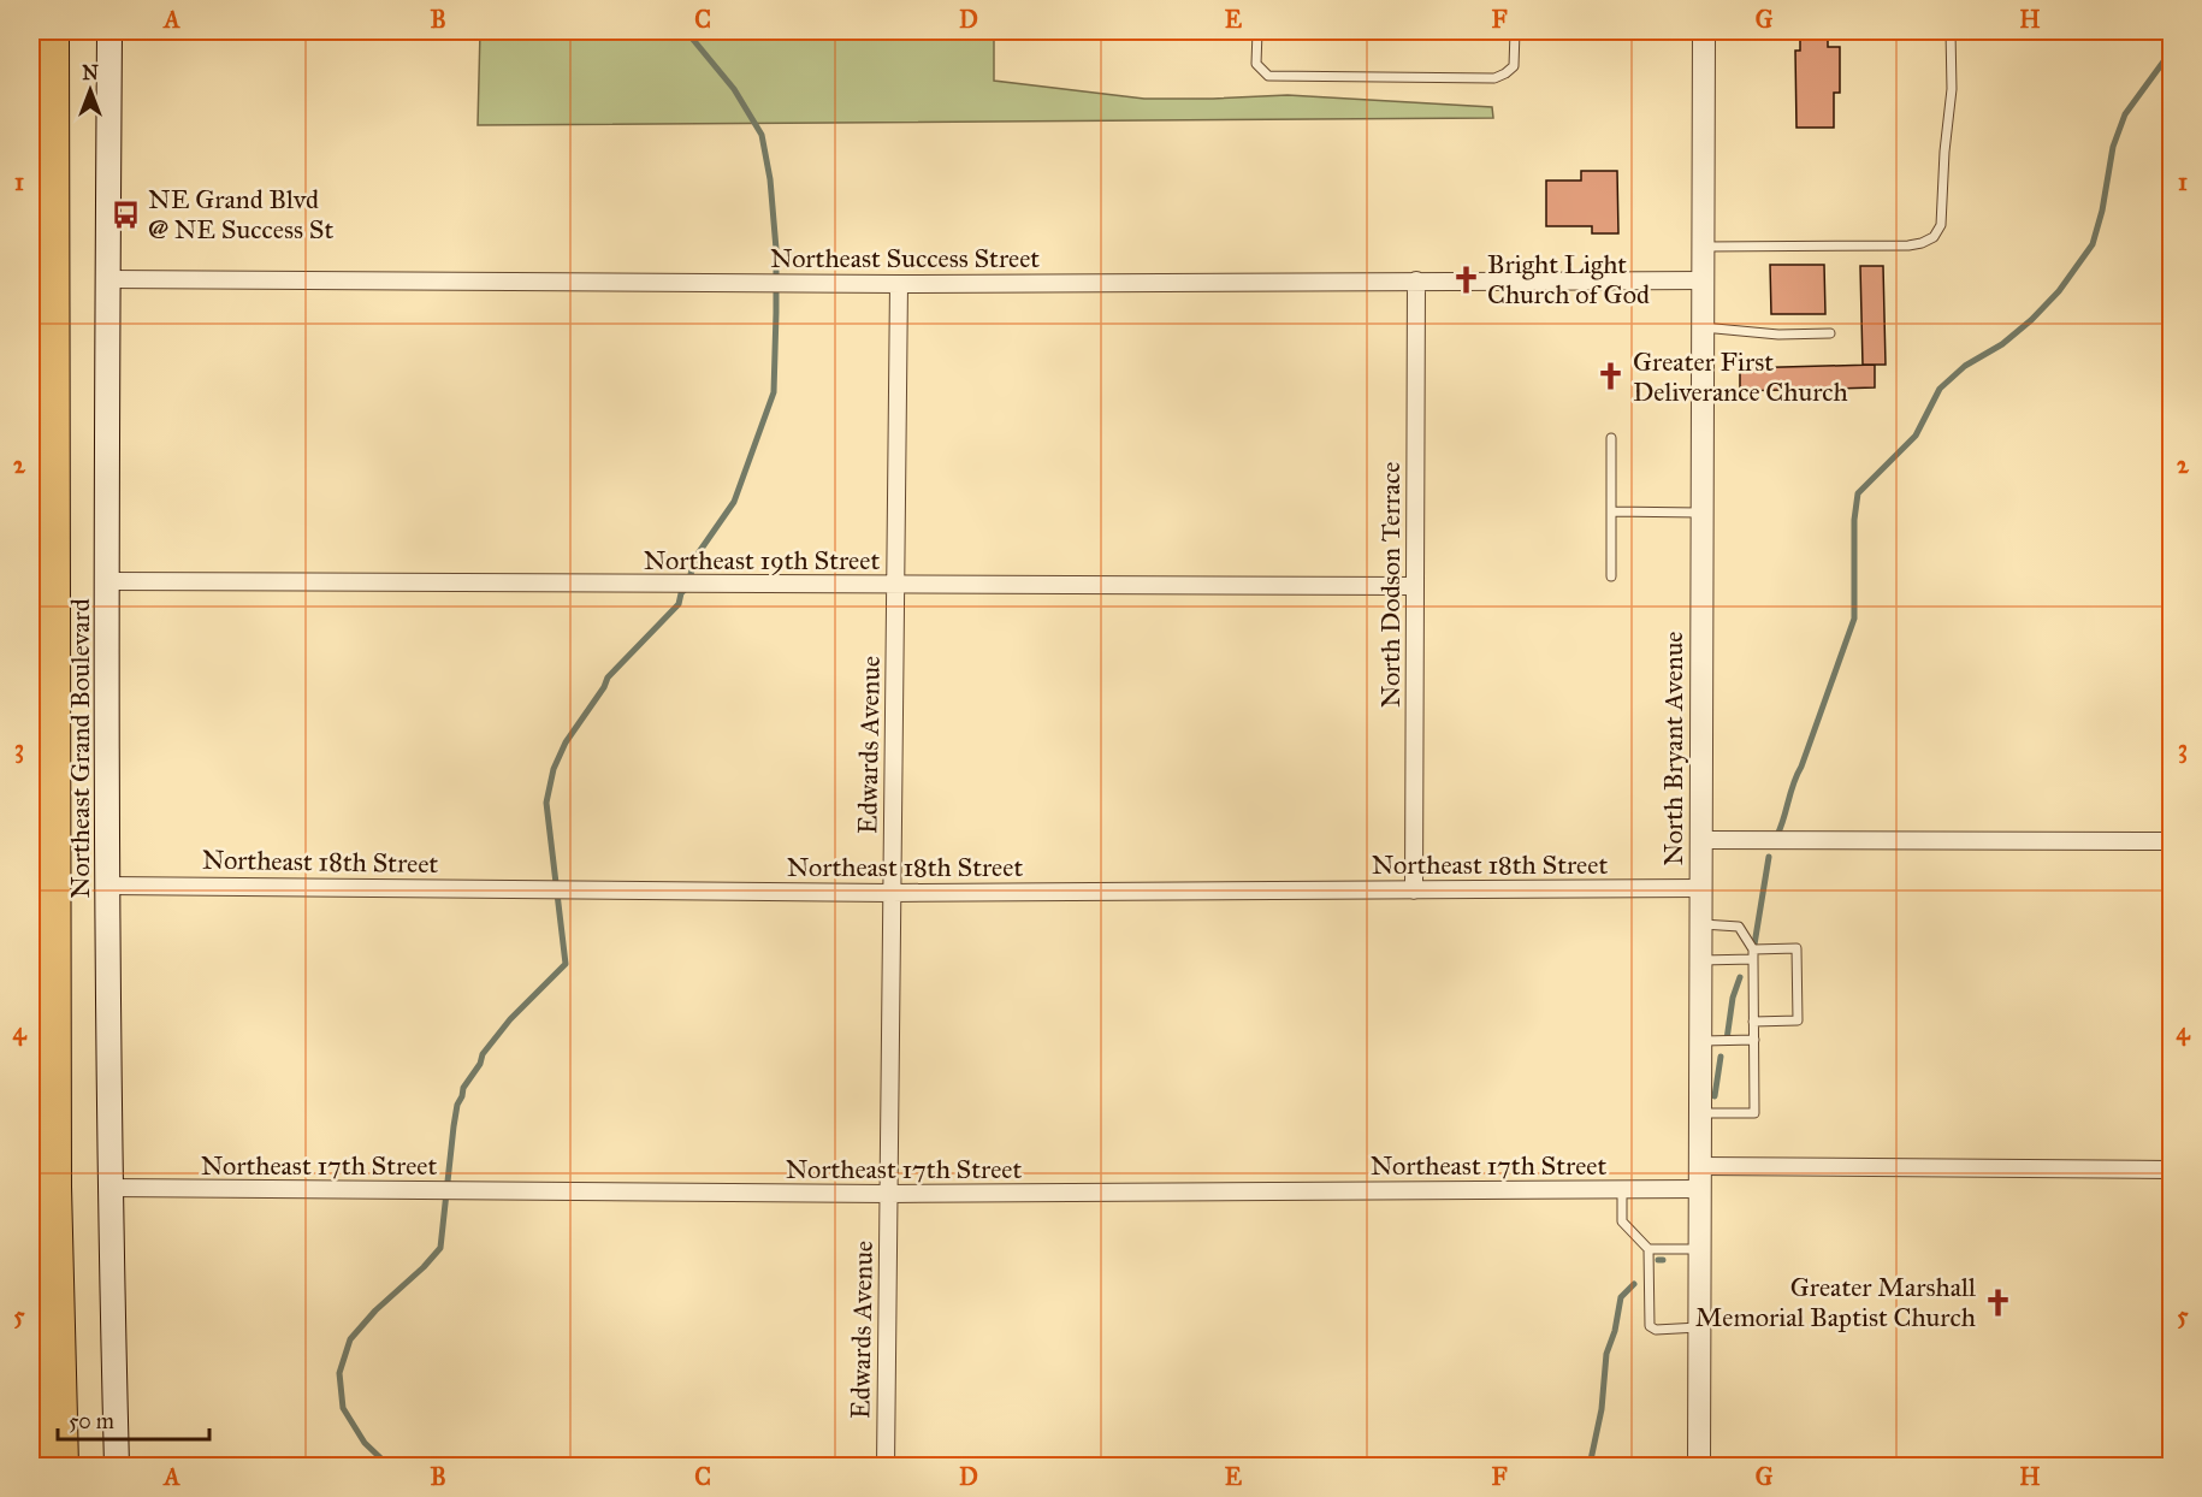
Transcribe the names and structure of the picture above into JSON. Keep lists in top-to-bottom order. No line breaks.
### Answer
{"streets":{"main road":["Northeast Grand Boulevard"],"street":["Northeast Success Street","Northeast 19th Street","North Dodson Terrace","Edwards Avenue","North Bryant Avenue","Northeast 18th Street","Northeast 17th Street"]},"crossings":[["Northeast Success Street","North Dodson Terrace"],["Northeast Success Street","Edwards Avenue"],["Northeast Success Street","Northeast Grand Boulevard"],["Northeast Success Street","North Bryant Avenue"],["Northeast 19th Street","North Dodson Terrace"],["Northeast 19th Street","Edwards Avenue"],["Northeast 19th Street","Northeast Grand Boulevard"],["North Dodson Terrace","Northeast 18th Street"],["Edwards Avenue","Northeast 18th Street"],["Edwards Avenue","Northeast 17th Street"],["Northeast Grand Boulevard","Northeast 18th Street"],["Northeast Grand Boulevard","Northeast 17th Street"],["North Bryant Avenue","Northeast 18th Street"],["North Bryant Avenue","Northeast 17th Street"]],"places":{"bus stop":["NE Grand Blvd @ NE Success St"],"church":["Bright Light Church of God","Greater First Deliverance Church","Greater Marshall Memorial Baptist Church"]},"scale_bar":"50 m","north":"top","grid":{"columns":["A","B","C","D","E","F","G","H"],"rows":["1","2","3","4","5"]}}
